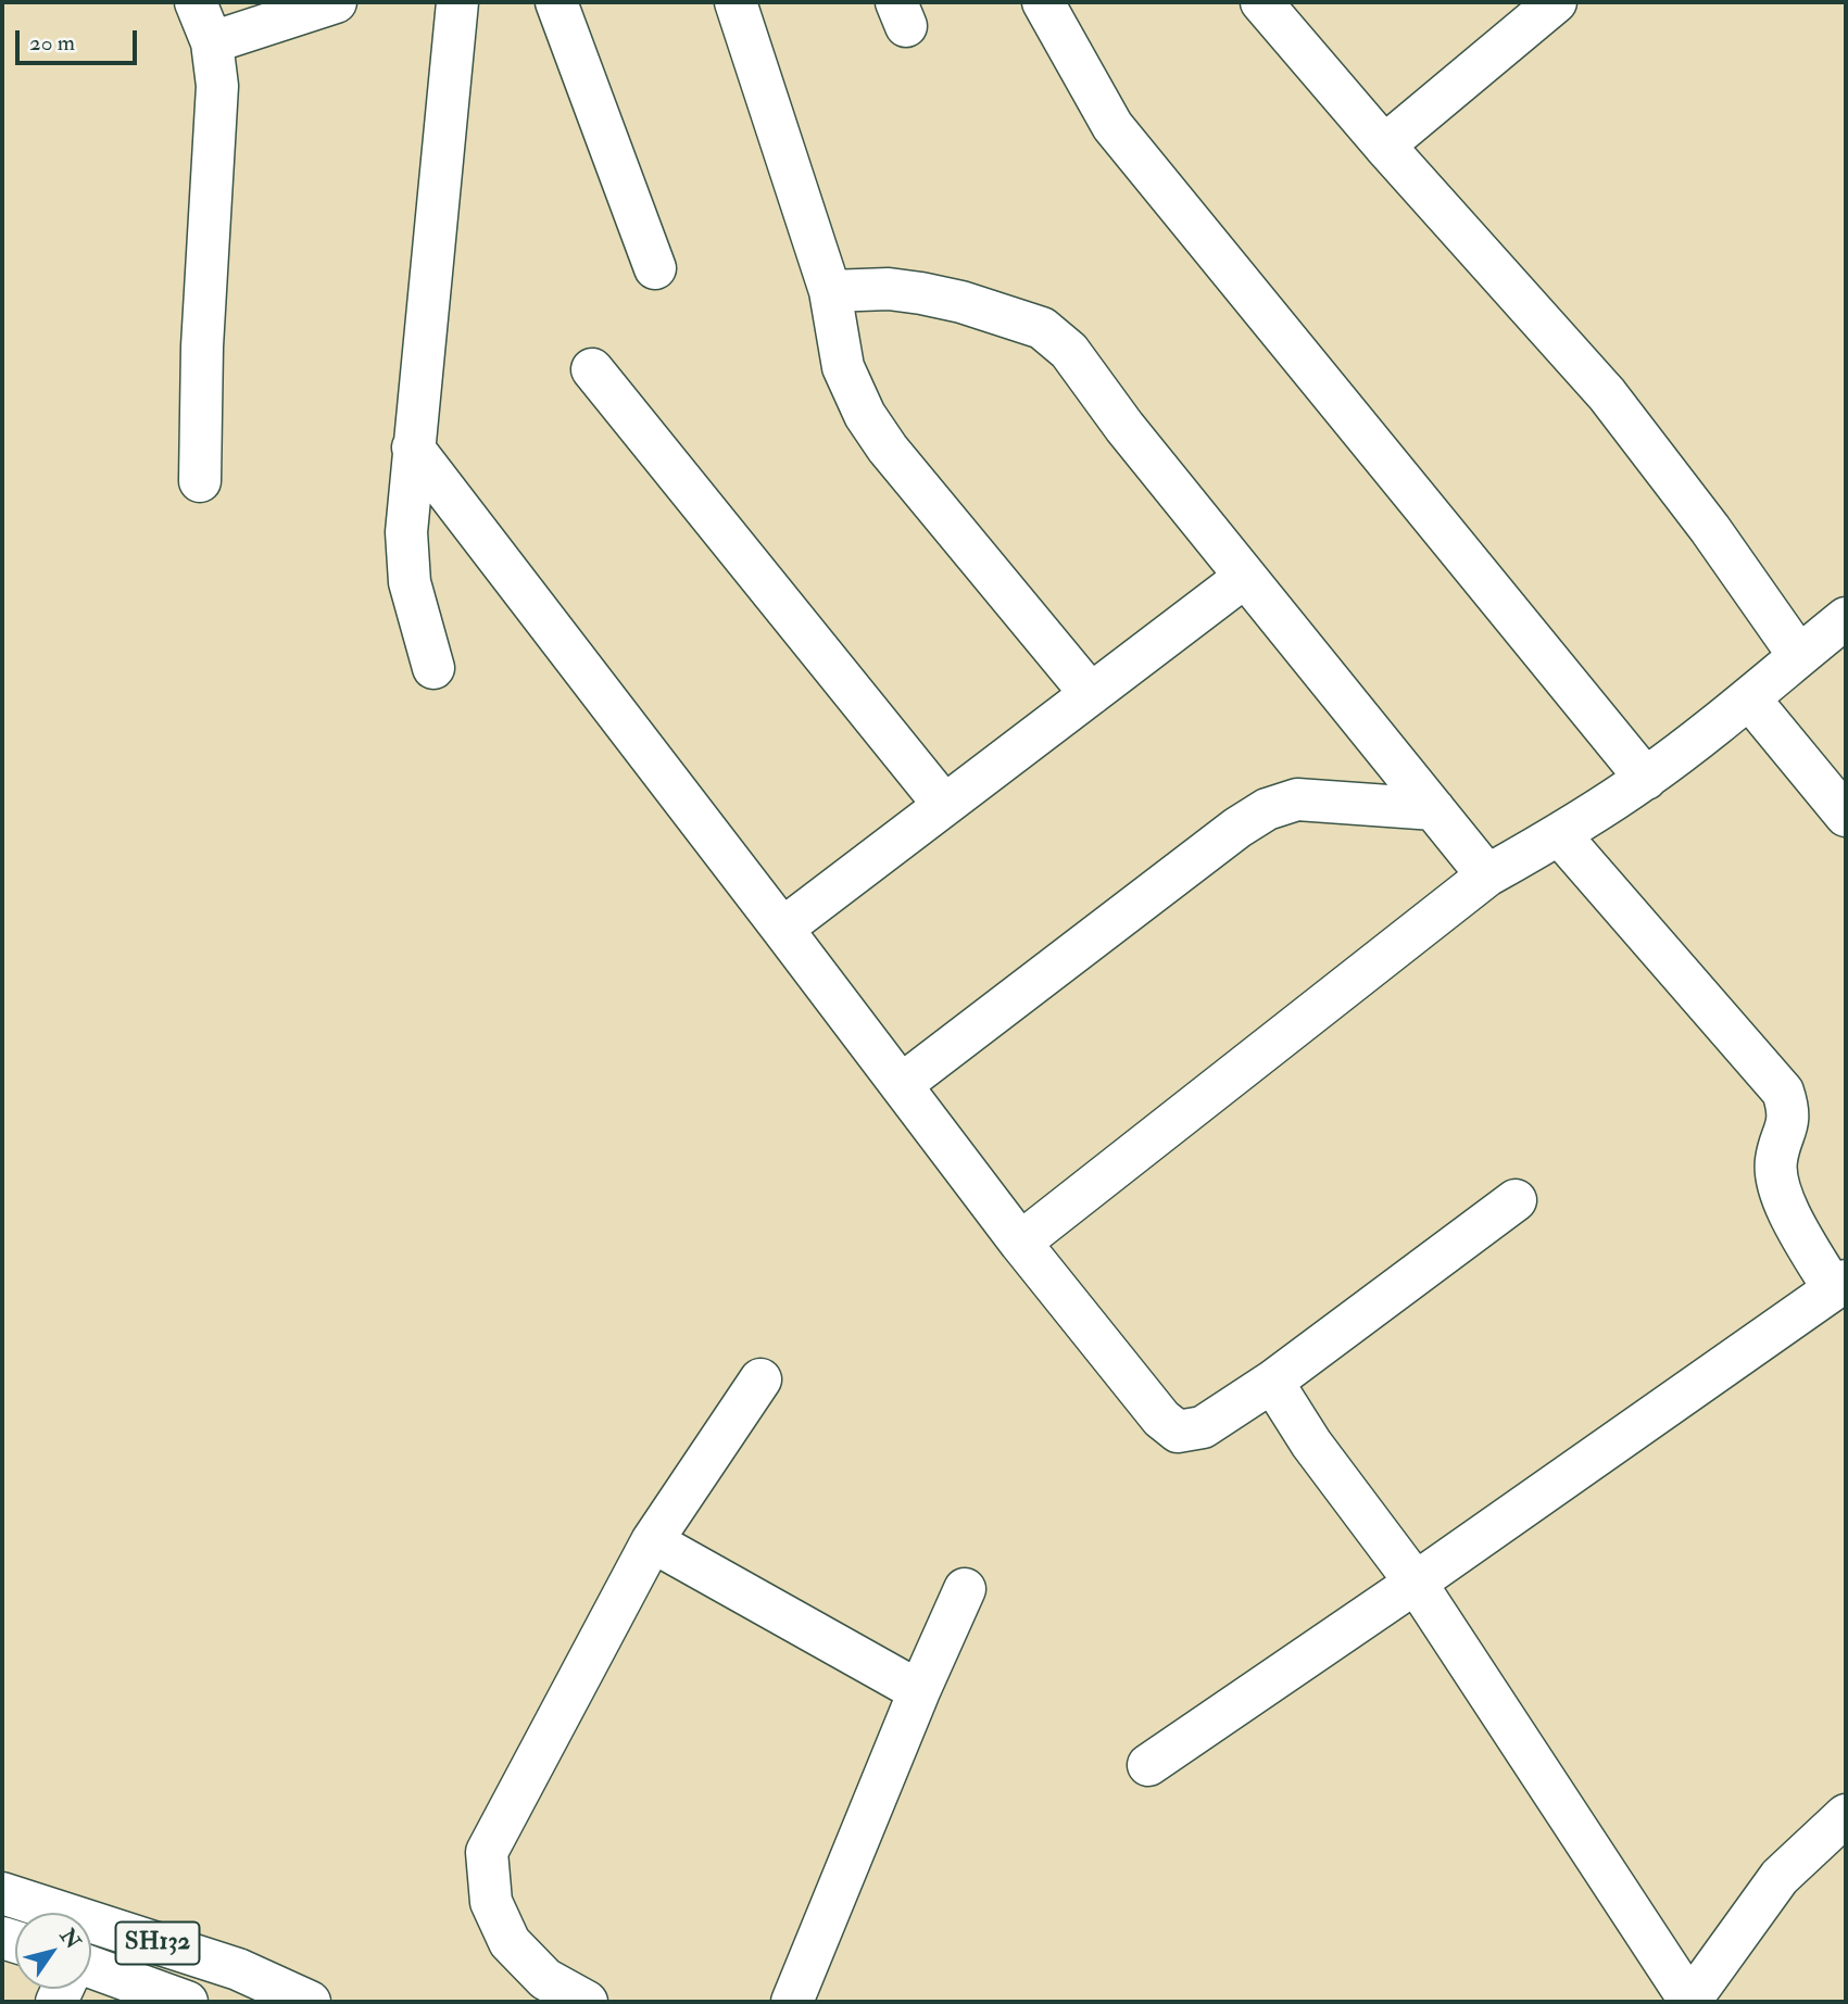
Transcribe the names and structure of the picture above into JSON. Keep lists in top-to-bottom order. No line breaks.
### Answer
{"streets":{"street":["SH132"]},"scale_bar":"20 m","north":"top right"}
